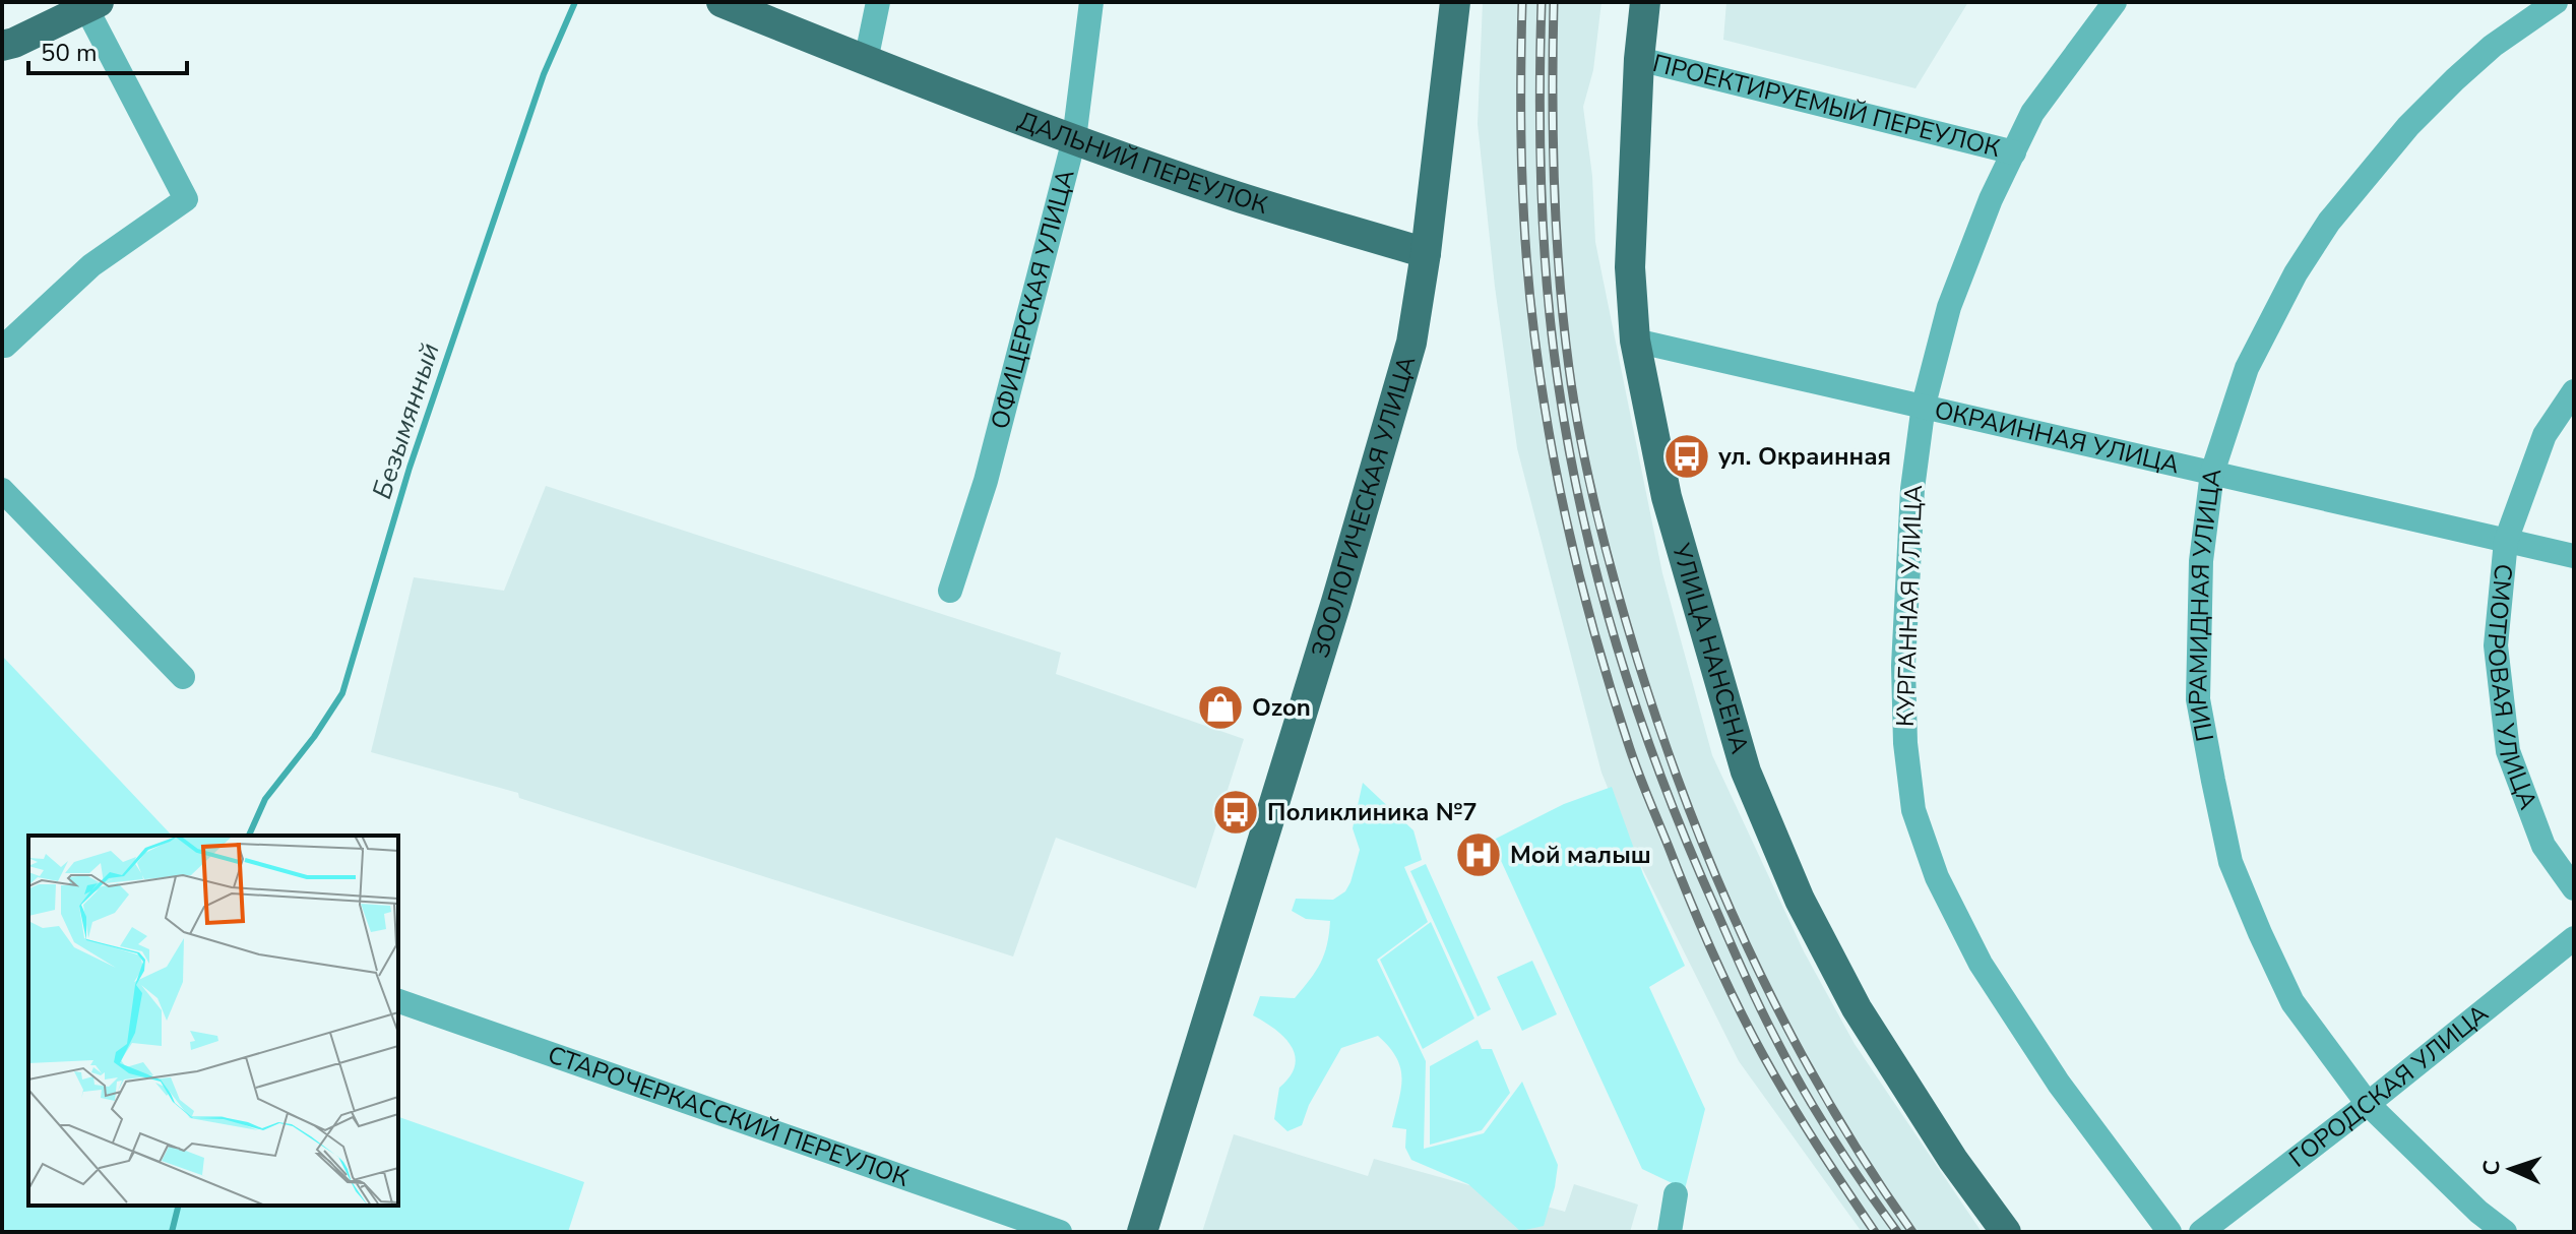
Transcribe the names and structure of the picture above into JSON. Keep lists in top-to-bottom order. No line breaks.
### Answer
{"streets":{"main road":["ДАЛЬНИЙ ПЕРЕУЛОК","ЗООЛОГИЧЕСКАЯ УЛИЦА","УЛИЦА НАНСЕНА"],"street":["ПРОЕКТИРУЕМЫЙ ПЕРЕУЛОК","ОФИЦЕРСКАЯ УЛИЦА","ОКРАИННАЯ УЛИЦА","ПИРАМИДНАЯ УЛИЦА","КУРГАННАЯ УЛИЦА","СМОТРОВАЯ УЛИЦА","ГОРОДСКАЯ УЛИЦА","СТАРОЧЕРКАССКИЙ ПЕРЕУЛОК"]},"crossings":[["ПРОЕКТИРУЕМЫЙ ПЕРЕУЛОК","КУРГАННАЯ УЛИЦА"],["ПРОЕКТИРУЕМЫЙ ПЕРЕУЛОК","УЛИЦА НАНСЕНА"],["ДАЛЬНИЙ ПЕРЕУЛОК","ОФИЦЕРСКАЯ УЛИЦА"],["ДАЛЬНИЙ ПЕРЕУЛОК","ЗООЛОГИЧЕСКАЯ УЛИЦА"],["ОКРАИННАЯ УЛИЦА","ПИРАМИДНАЯ УЛИЦА"],["ОКРАИННАЯ УЛИЦА","КУРГАННАЯ УЛИЦА"],["ОКРАИННАЯ УЛИЦА","УЛИЦА НАНСЕНА"],["ОКРАИННАЯ УЛИЦА","СМОТРОВАЯ УЛИЦА"],["ПИРАМИДНАЯ УЛИЦА","ГОРОДСКАЯ УЛИЦА"]],"water":["Безымянный"],"places":{"bus stop":["ул. Окраинная","Поликлиника №7"],"shop":["Ozon"],"hospital":["Мой малыш"]},"scale_bar":"50 m","north":"left"}
